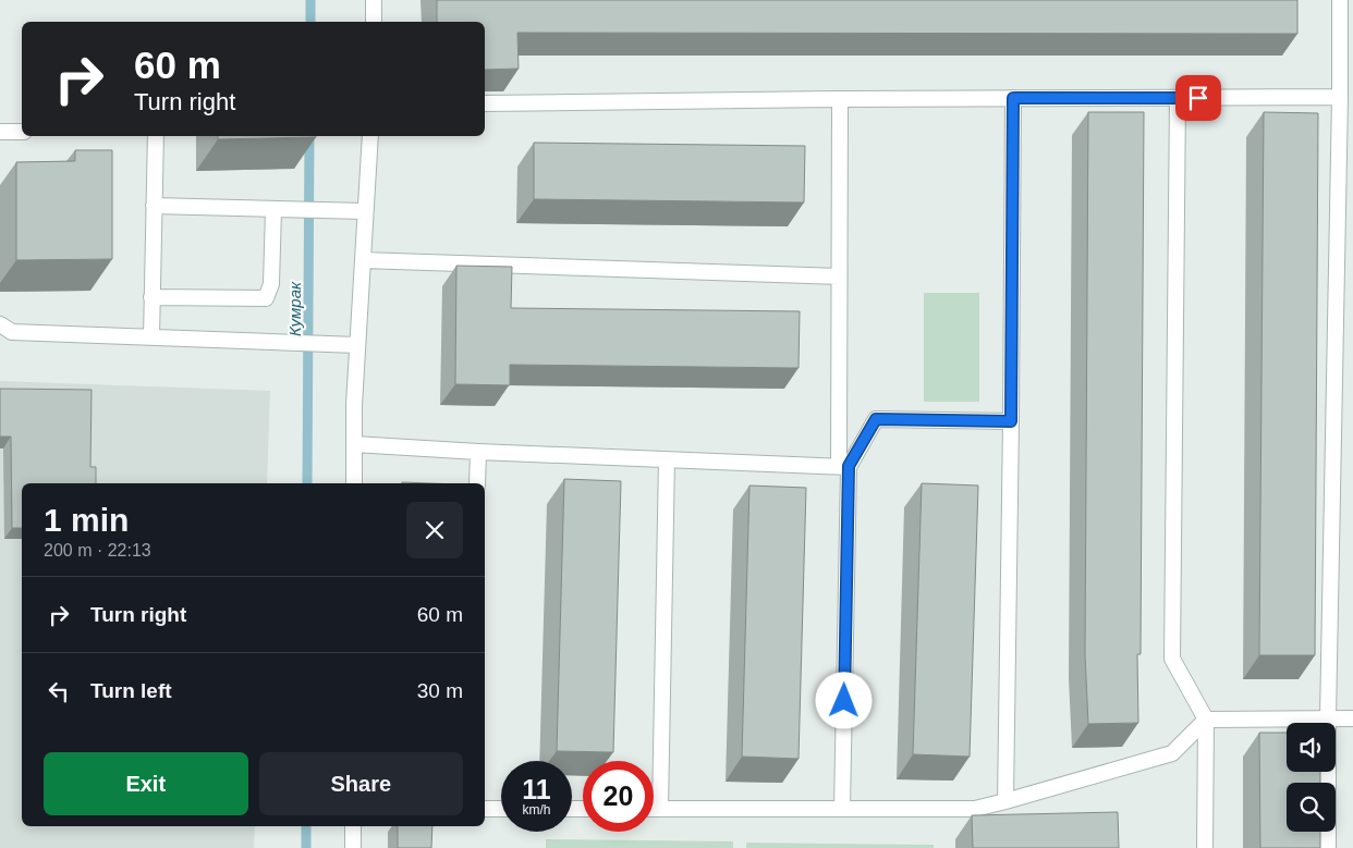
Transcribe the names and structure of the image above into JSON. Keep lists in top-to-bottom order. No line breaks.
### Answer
{"water":["Кумрак"],"page":{"turn":["60 m","Turn right"],"heading":["1 min","200 m · 22:13"],"list":[{"name":"Turn right","value":"60 m"},{"name":"Turn left","value":"30 m"}],"buttons":["Exit","Share"],"speed":"11 km/h","limit":"20"}}
